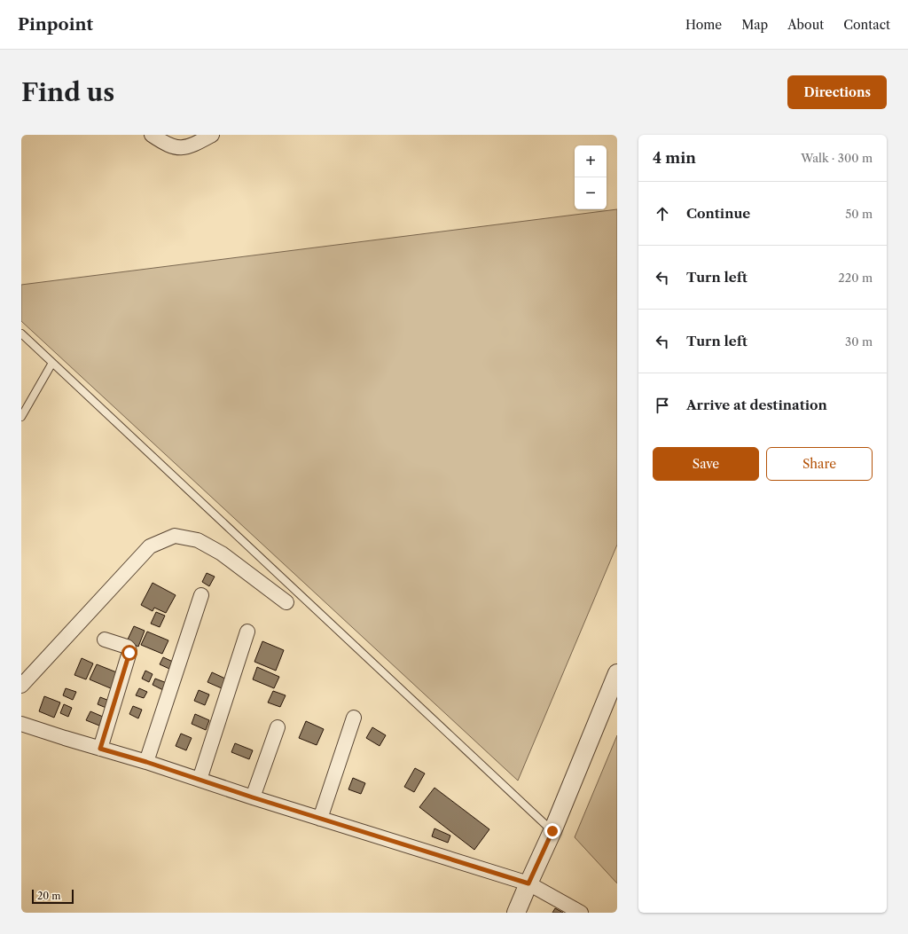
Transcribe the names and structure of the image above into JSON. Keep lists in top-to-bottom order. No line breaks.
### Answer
{"scale_bar":"20 m","page":{"header":"Pinpoint","nav":["Home","Map","About","Contact"],"buttons":["Directions",["Save","Share"]],"title":"Find us","heading":["4 min","Walk · 300 m"],"map_buttons":["+","−"],"list":[["Continue","50 m"],["Turn left","220 m"],["Turn left","30 m"],"Arrive at destination"],"scale":"20 m"}}
